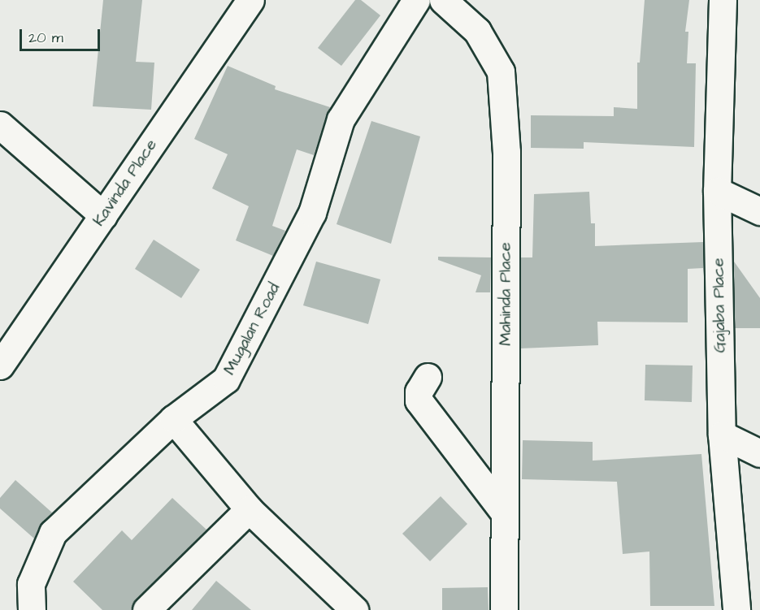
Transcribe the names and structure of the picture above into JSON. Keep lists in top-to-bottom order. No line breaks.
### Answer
{"streets":{"street":["Kavinda Place","Mahinda Place","Gajaba Place","Mugalan Road"]},"scale_bar":"20 m"}
